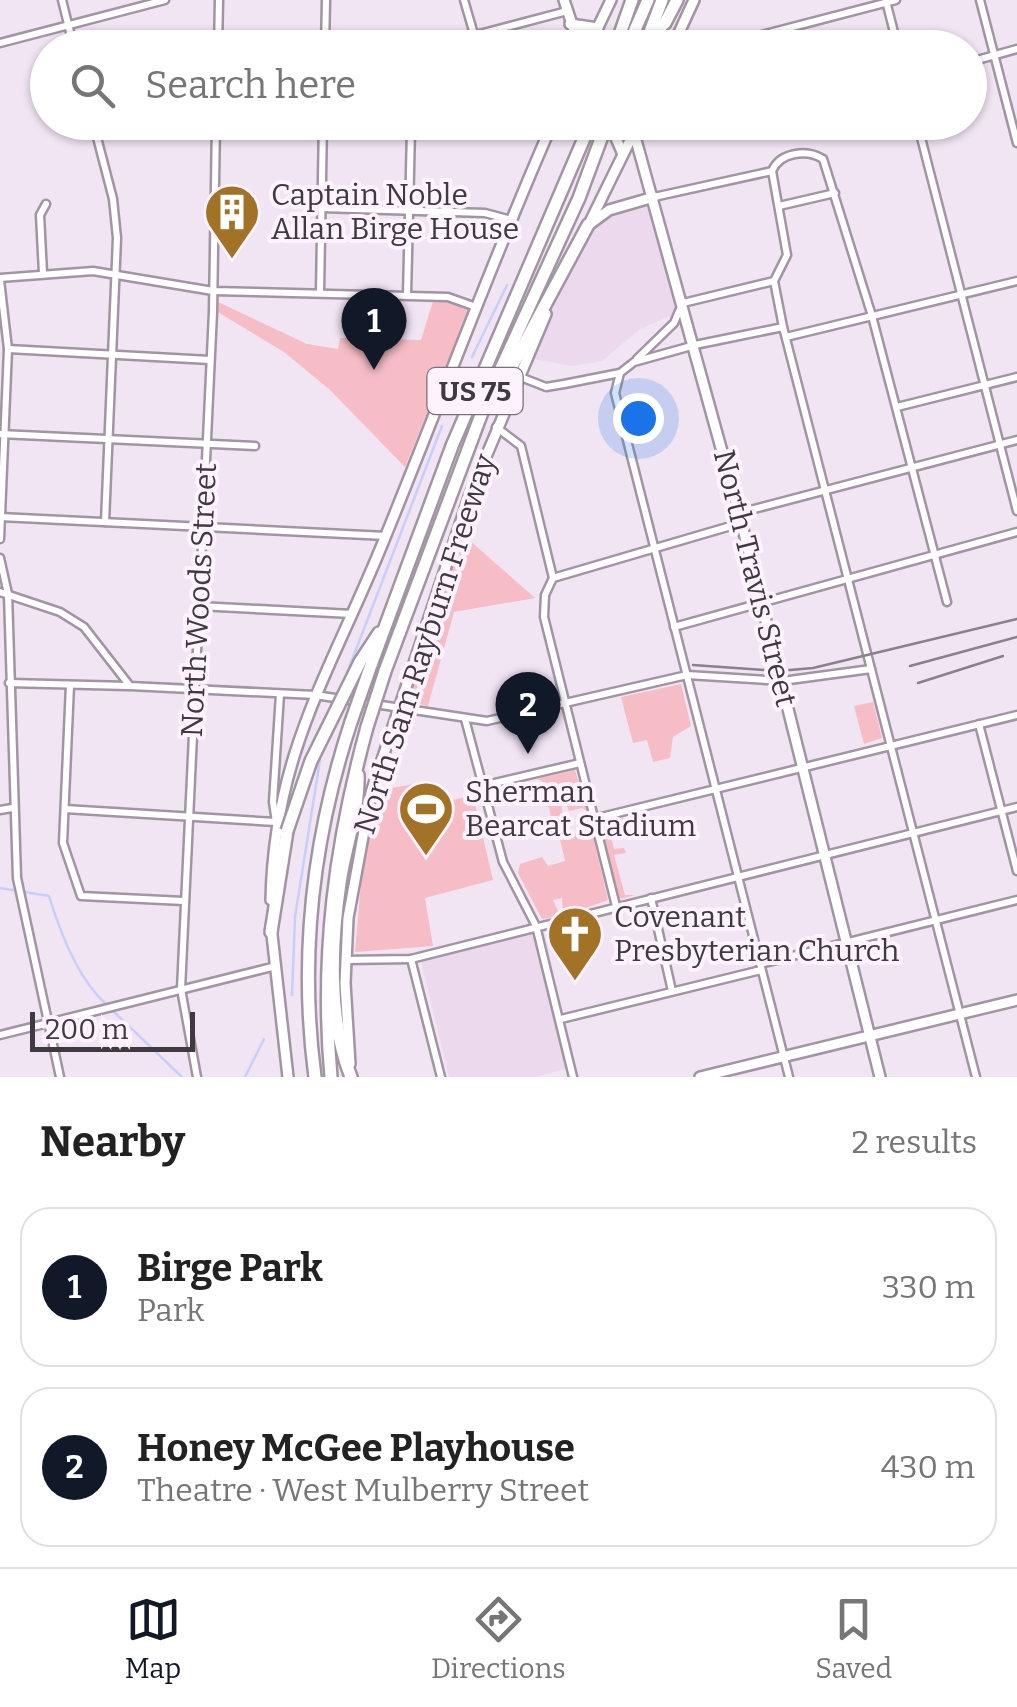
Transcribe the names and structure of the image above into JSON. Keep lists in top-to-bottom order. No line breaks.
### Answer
{"streets":{"highway":["US 75","North Sam Rayburn Freeway"],"main road":["North Travis Street"],"street":["North Woods Street"]},"places":{"building":["Captain Noble Allan Birge House"],"sports":["Sherman Bearcat Stadium"],"church":["Covenant Presbyterian Church"]},"scale_bar":"200 m","page":{"search":"Search here","pins":["1","2"],"scale":"200 m","heading":["Nearby","2 results"],"list":[{"mark":"1","name":"Birge Park","note":"Park","value":"330 m"},{"mark":"2","name":"Honey McGee Playhouse","note":"Theatre · West Mulberry Street","value":"430 m"}],"nav":["Map","Directions","Saved"]}}
